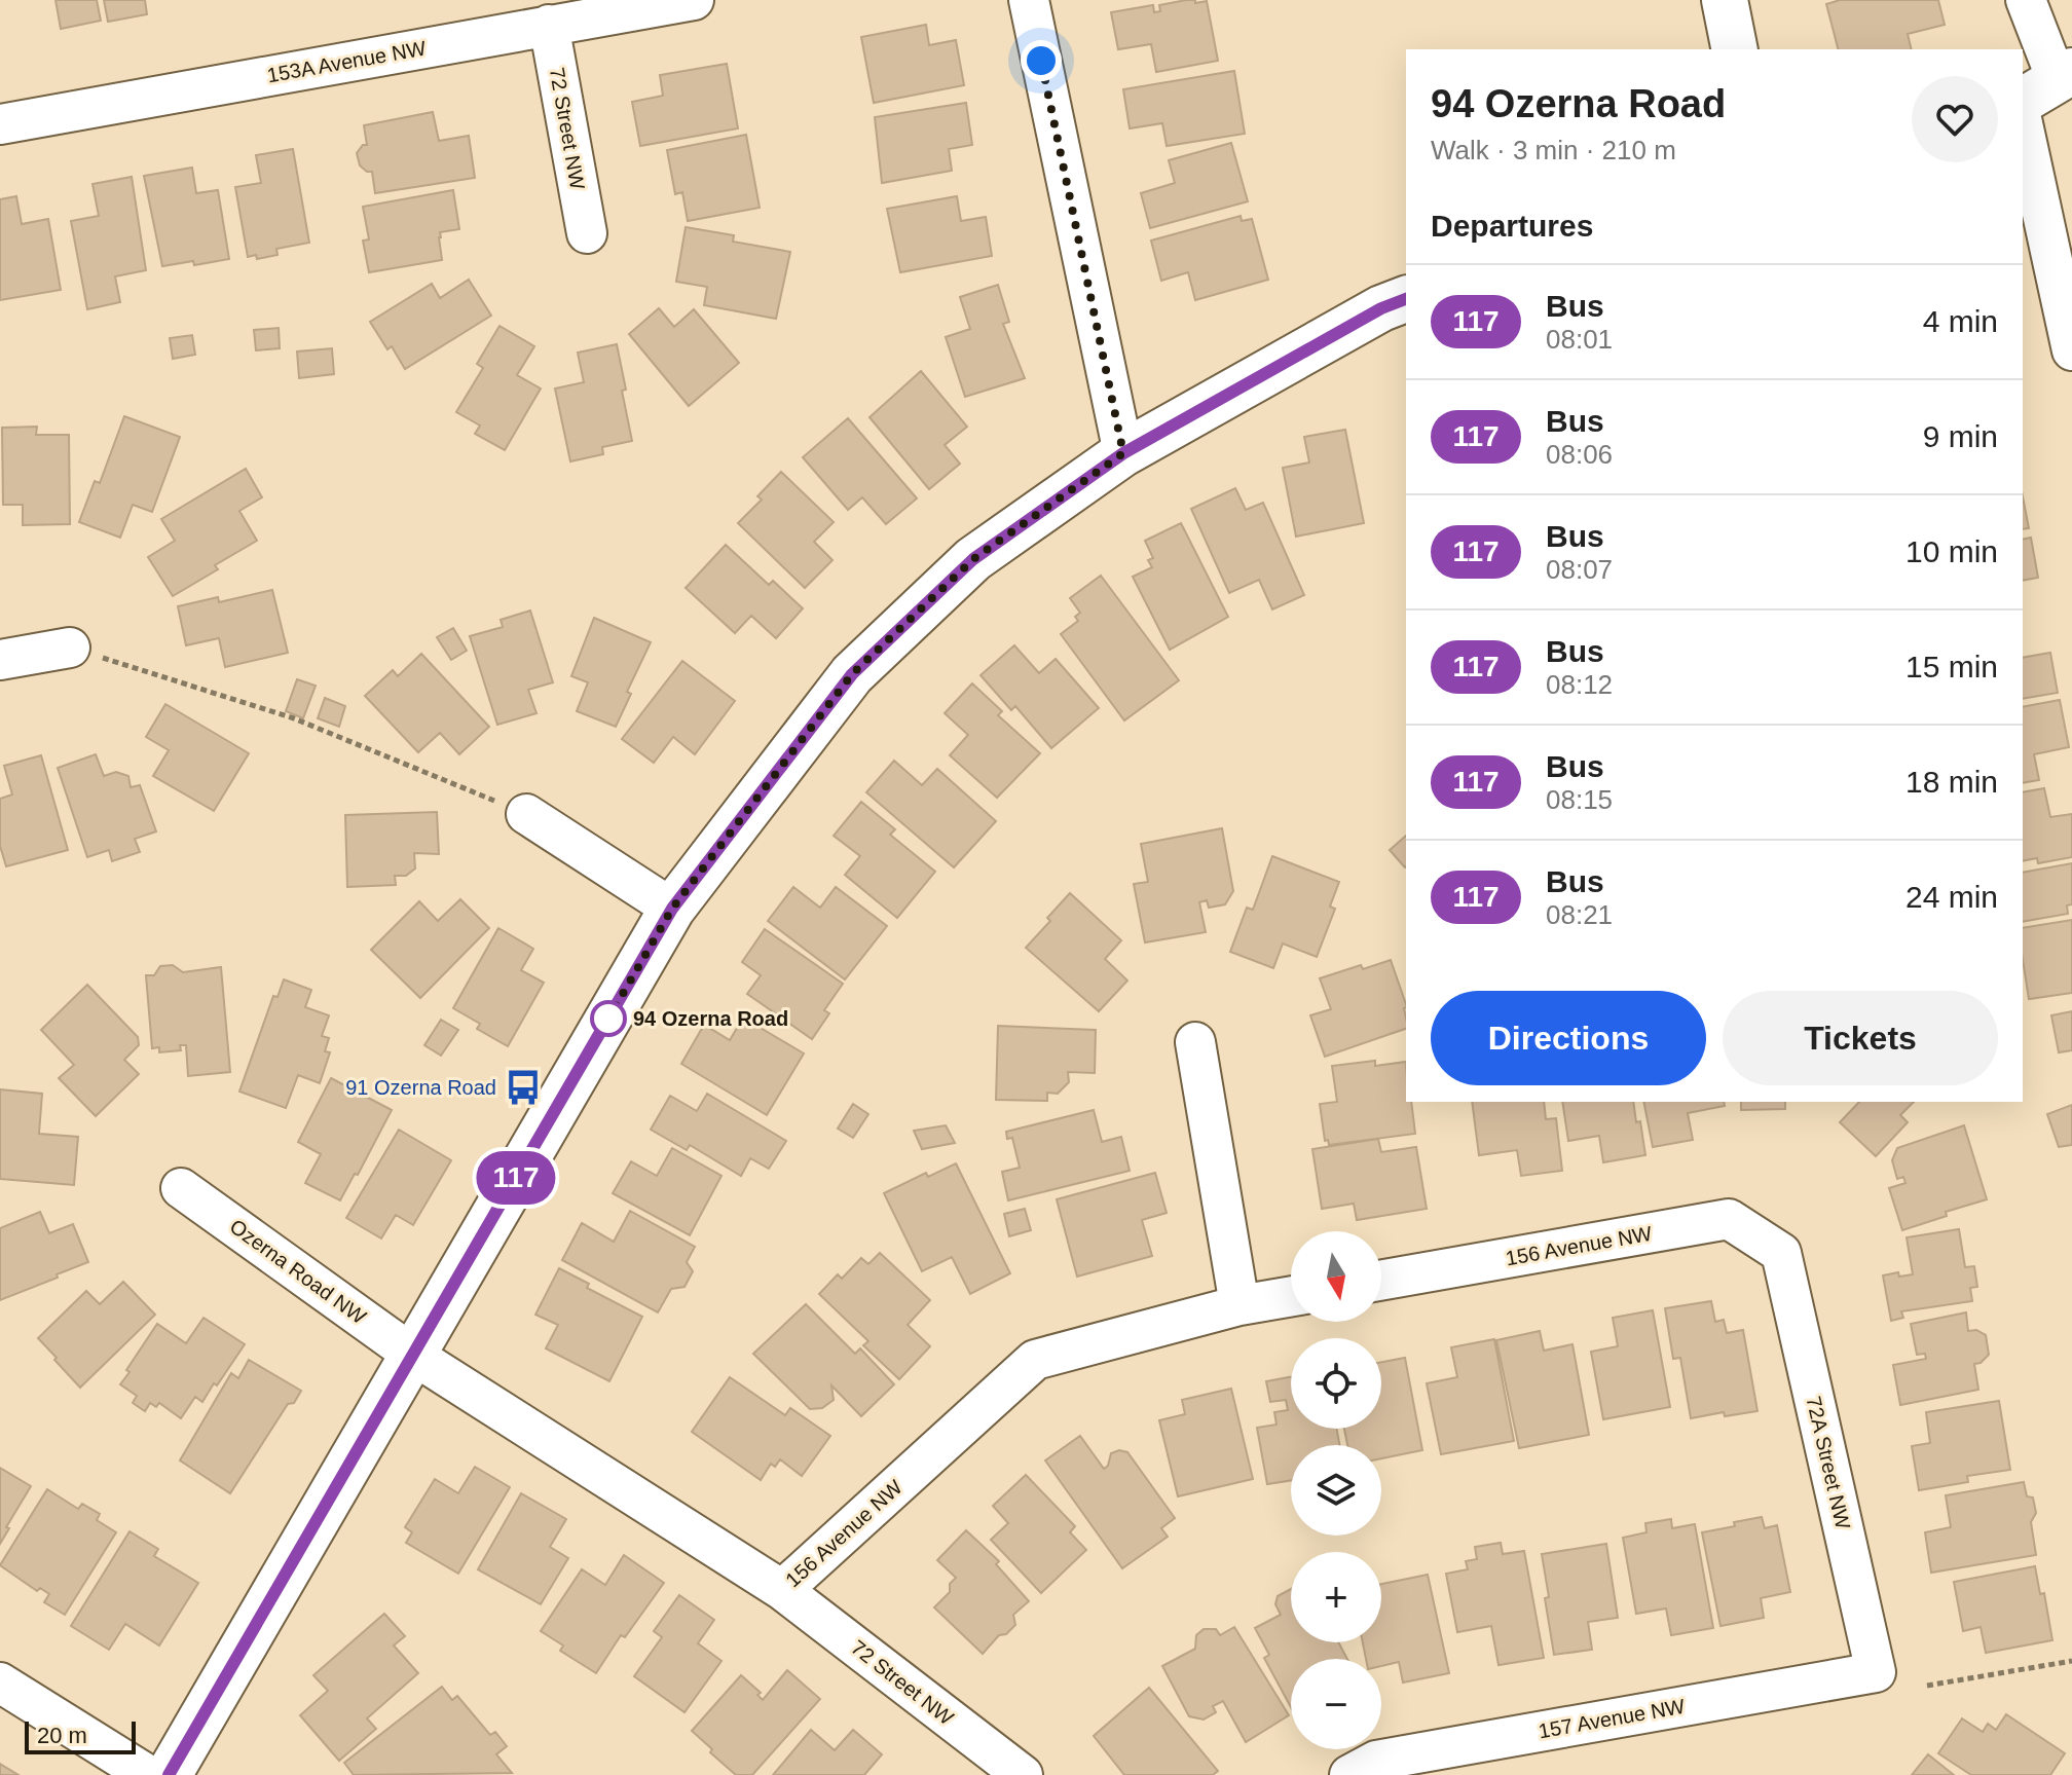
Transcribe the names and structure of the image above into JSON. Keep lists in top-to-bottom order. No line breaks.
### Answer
{"streets":{"street":["153A Avenue NW","72 Street NW","156 Avenue NW","Ozerna Road NW","72A Street NW","157 Avenue NW"]},"crossings":[["153A Avenue NW","72 Street NW"],["72 Street NW","156 Avenue NW"],["156 Avenue NW","Ozerna Road NW"],["156 Avenue NW","72A Street NW"],["72A Street NW","157 Avenue NW"]],"places":{"other":["94 Ozerna Road"],"bus stop":["91 Ozerna Road"]},"lines":["bus line 117"],"scale_bar":"20 m","north":"bottom","page":{"on_map":"117","heading":[["94 Ozerna Road","Walk · 3 min · 210 m"],"Departures"],"list":[{"mark":"117","name":"Bus","note":"08:01","value":"4 min"},{"mark":"117","name":"Bus","note":"08:06","value":"9 min"},{"mark":"117","name":"Bus","note":"08:07","value":"10 min"},{"mark":"117","name":"Bus","note":"08:12","value":"15 min"},{"mark":"117","name":"Bus","note":"08:15","value":"18 min"},{"mark":"117","name":"Bus","note":"08:21","value":"24 min"}],"buttons":["Directions","Tickets"],"map_buttons":["+","−"],"scale":"20 m"}}
